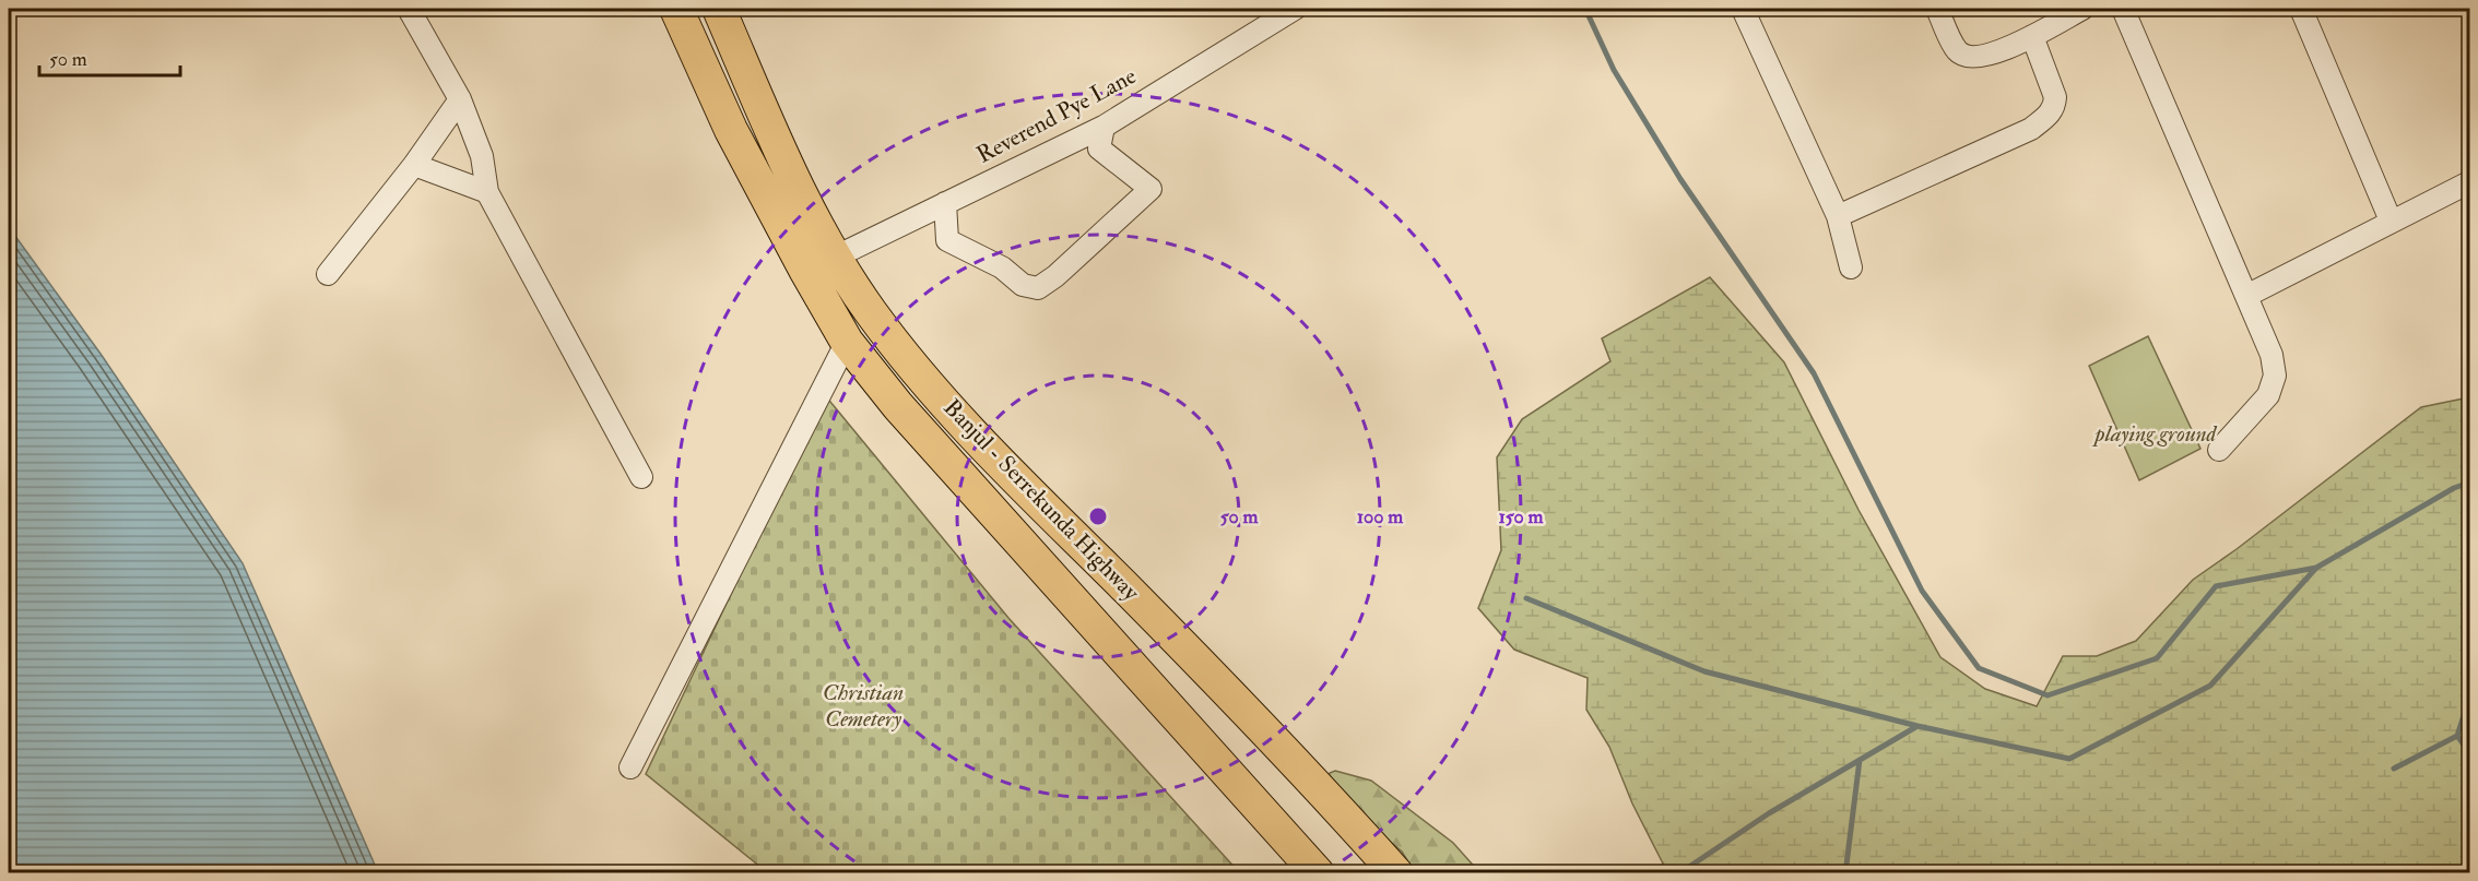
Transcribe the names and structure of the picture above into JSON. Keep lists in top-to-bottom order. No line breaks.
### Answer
{"streets":{"highway":["Banjul - Serrekunda Highway"],"street":["Reverend Pye Lane"]},"crossings":[["Reverend Pye Lane","Banjul - Serrekunda Highway"]],"parks":["playing ground","Christian Cemetery"],"scale_bar":"50 m","rings":["50 m","100 m","150 m"]}
